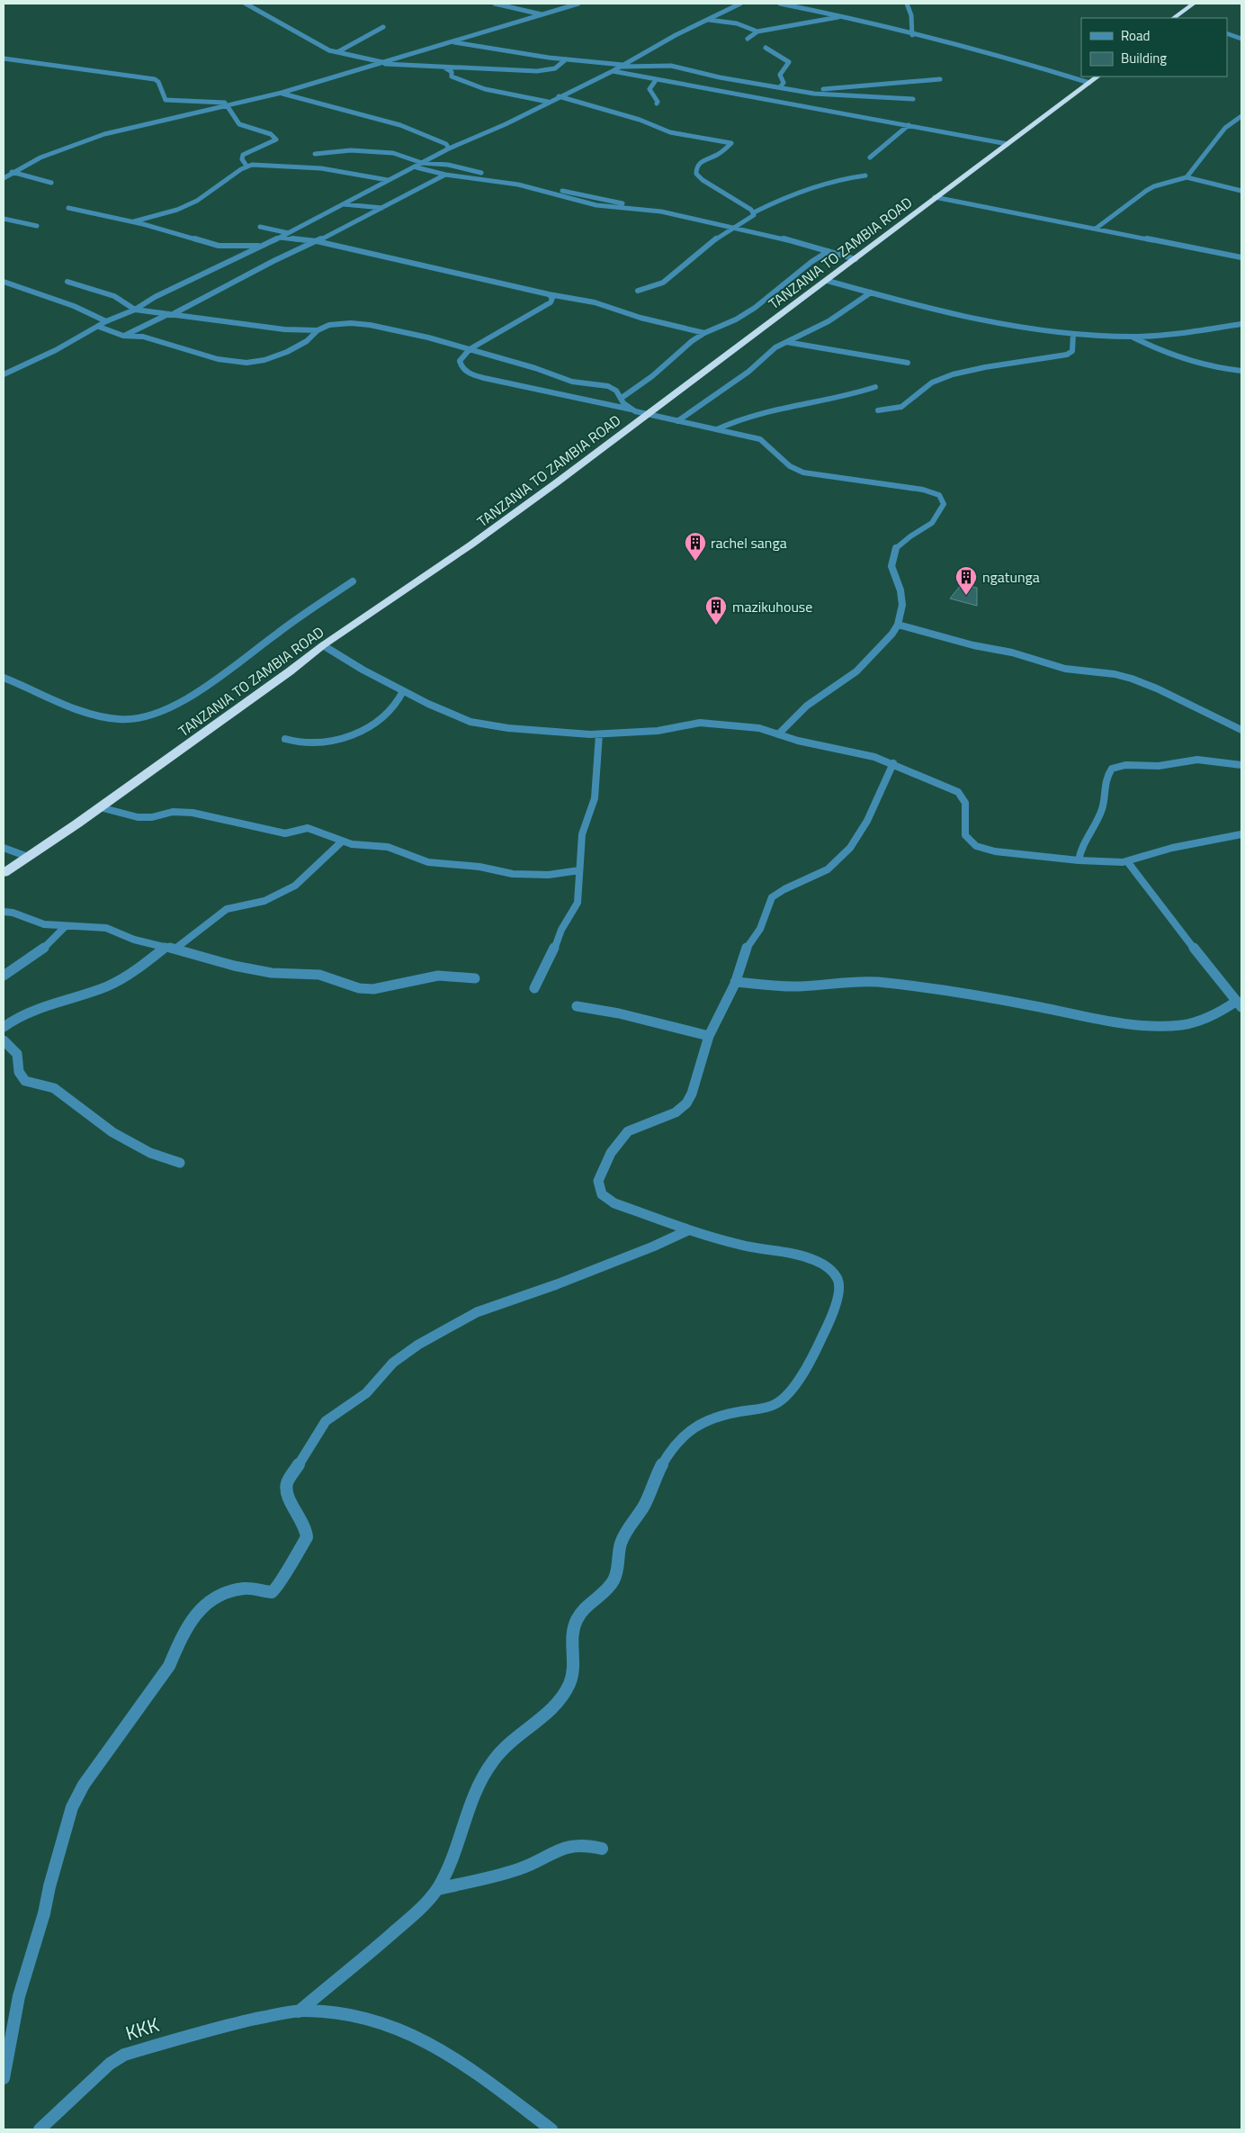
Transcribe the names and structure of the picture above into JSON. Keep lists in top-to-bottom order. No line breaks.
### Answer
{"streets":{"highway":["TANZANIA TO ZAMBIA ROAD"],"street":["KKK"]},"places":{"building":["rachel sanga","ngatunga","mazikuhouse"]},"legend":["Road","Building"]}
